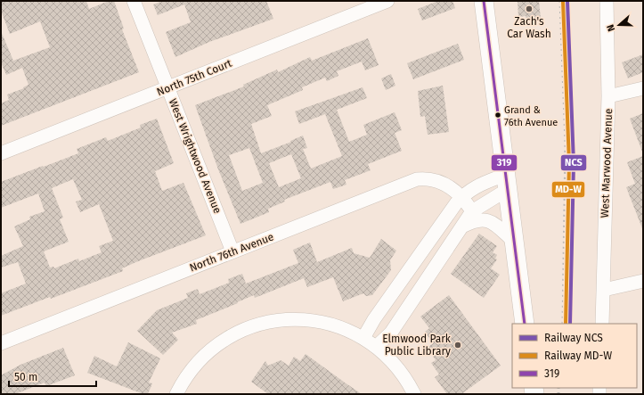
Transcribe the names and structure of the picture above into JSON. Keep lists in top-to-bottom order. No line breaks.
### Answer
{"streets":{"street":["North 75th Court","West Wrightwood Avenue","West Marwood Avenue","North 76th Avenue"]},"crossings":[["North 75th Court","West Wrightwood Avenue"],["West Wrightwood Avenue","North 76th Avenue"]],"places":["Zach's Car Wash","Grand & 76th Avenue","Elmwood Park Public Library"],"lines":["rail line NCS","rail line MD-W","transit line 319"],"legend":["Railway NCS","Railway MD-W","319"],"scale_bar":"50 m","north":"left"}
